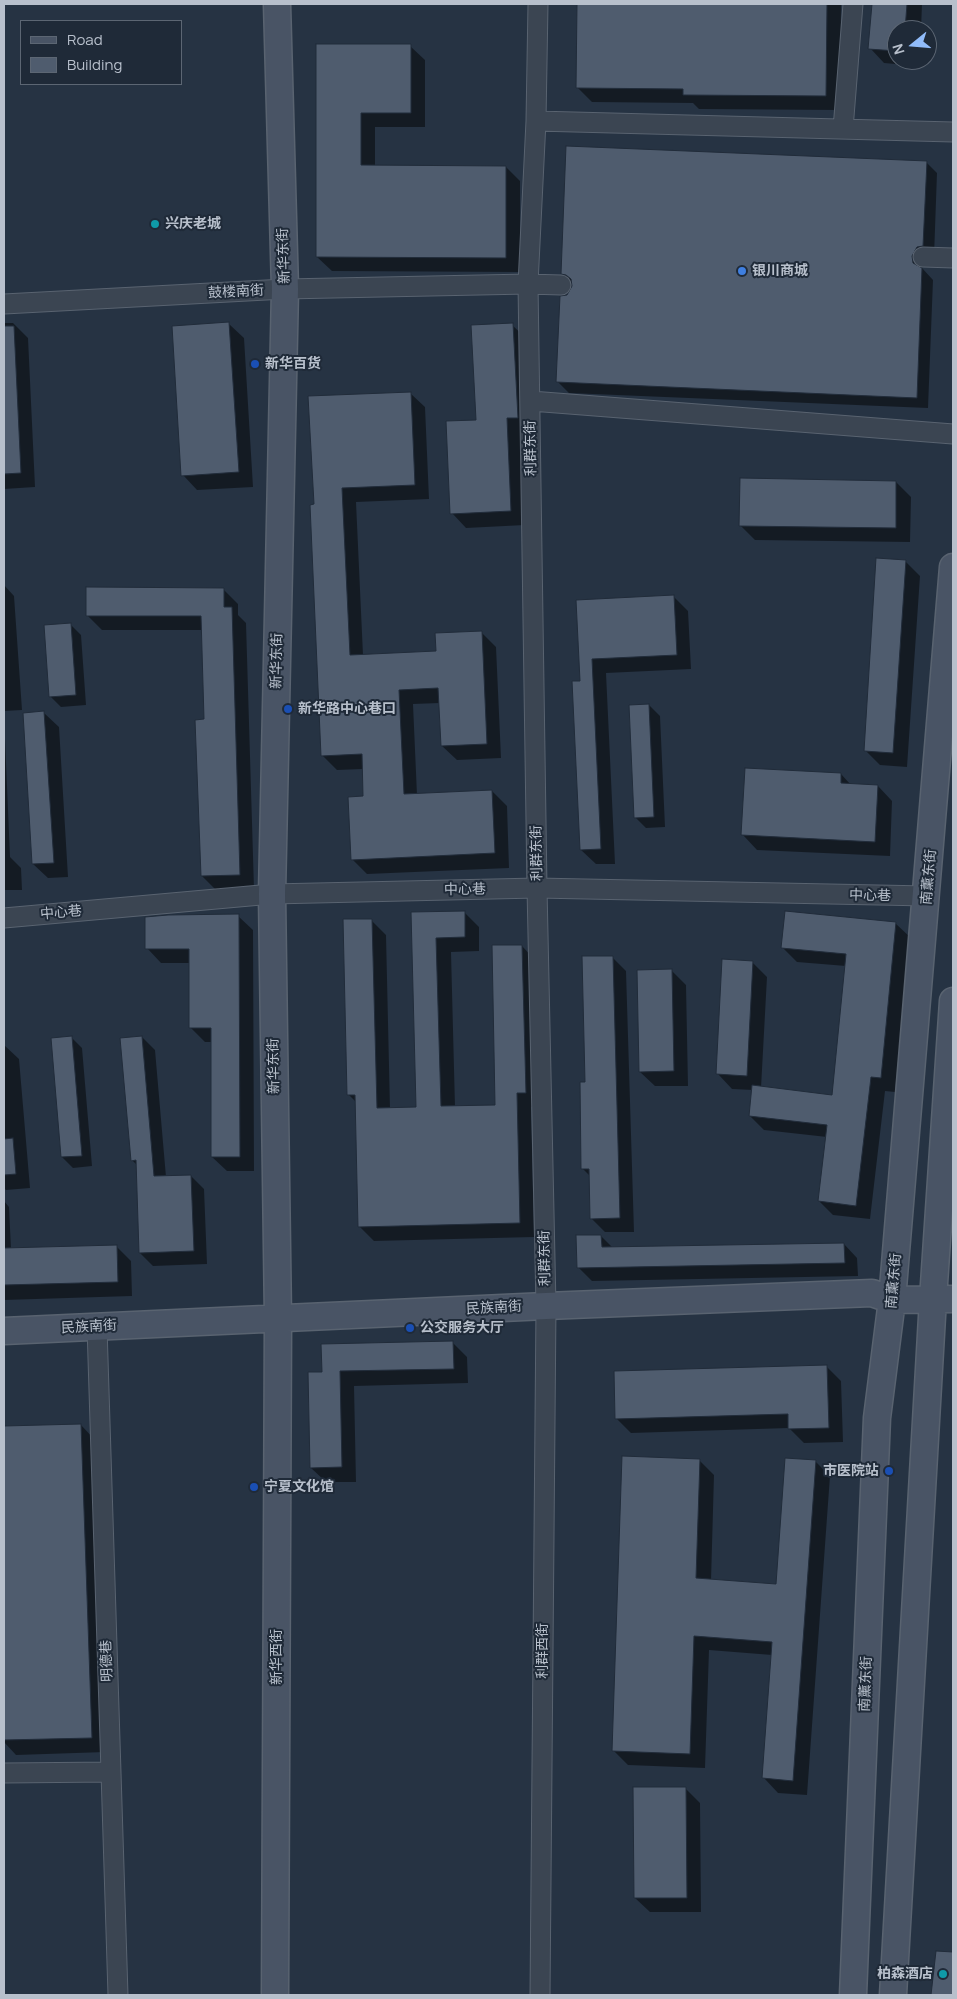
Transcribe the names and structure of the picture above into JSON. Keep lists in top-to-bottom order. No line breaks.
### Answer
{"streets":{"street":["新华东街","鼓楼南街","利群东街","南薰东街","中心巷","民族南街","利群西街","新华西街","明德巷"]},"crossings":[["新华东街","鼓楼南街"],["新华东街","中心巷"],["新华东街","民族南街"],["新华东街","新华西街"],["鼓楼南街","利群东街"],["利群东街","中心巷"],["利群东街","民族南街"],["利群东街","利群西街"],["南薰东街","中心巷"],["南薰东街","民族南街"],["民族南街","利群西街"],["民族南街","新华西街"],["民族南街","明德巷"]],"places":["兴庆老城","银川商城","新华百货","新华路中心巷口","公交服务大厅","市医院站","宁夏文化馆","柏森酒店"],"legend":["Road","Building"],"north":"left"}
